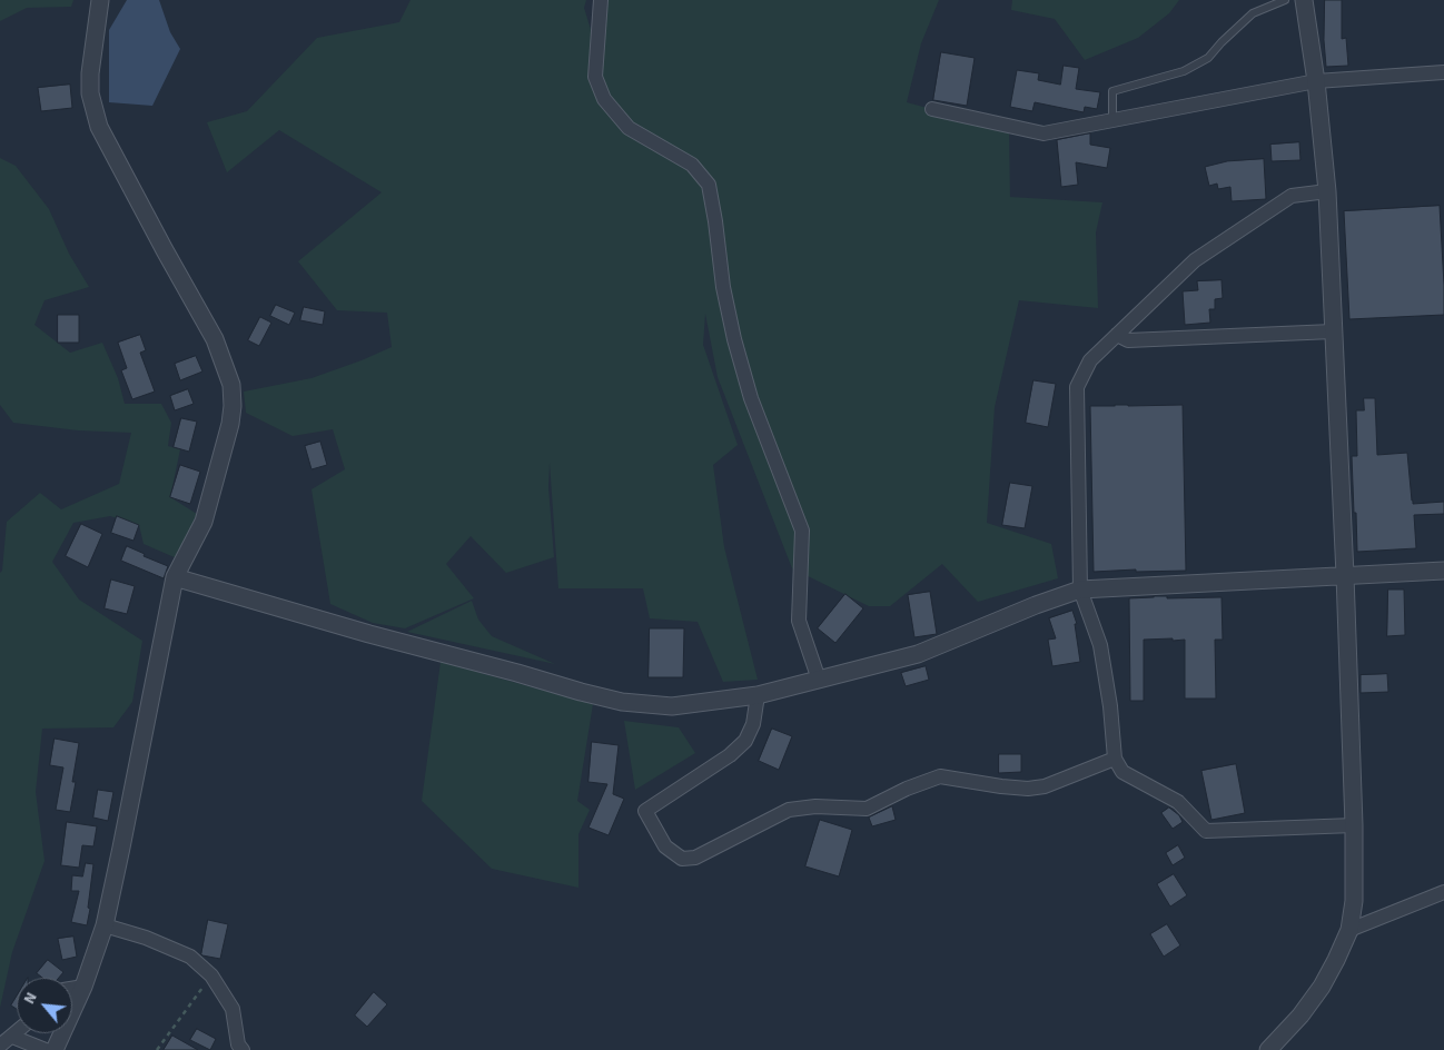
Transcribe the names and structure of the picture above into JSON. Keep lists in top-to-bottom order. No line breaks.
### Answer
{"north":"top left"}
